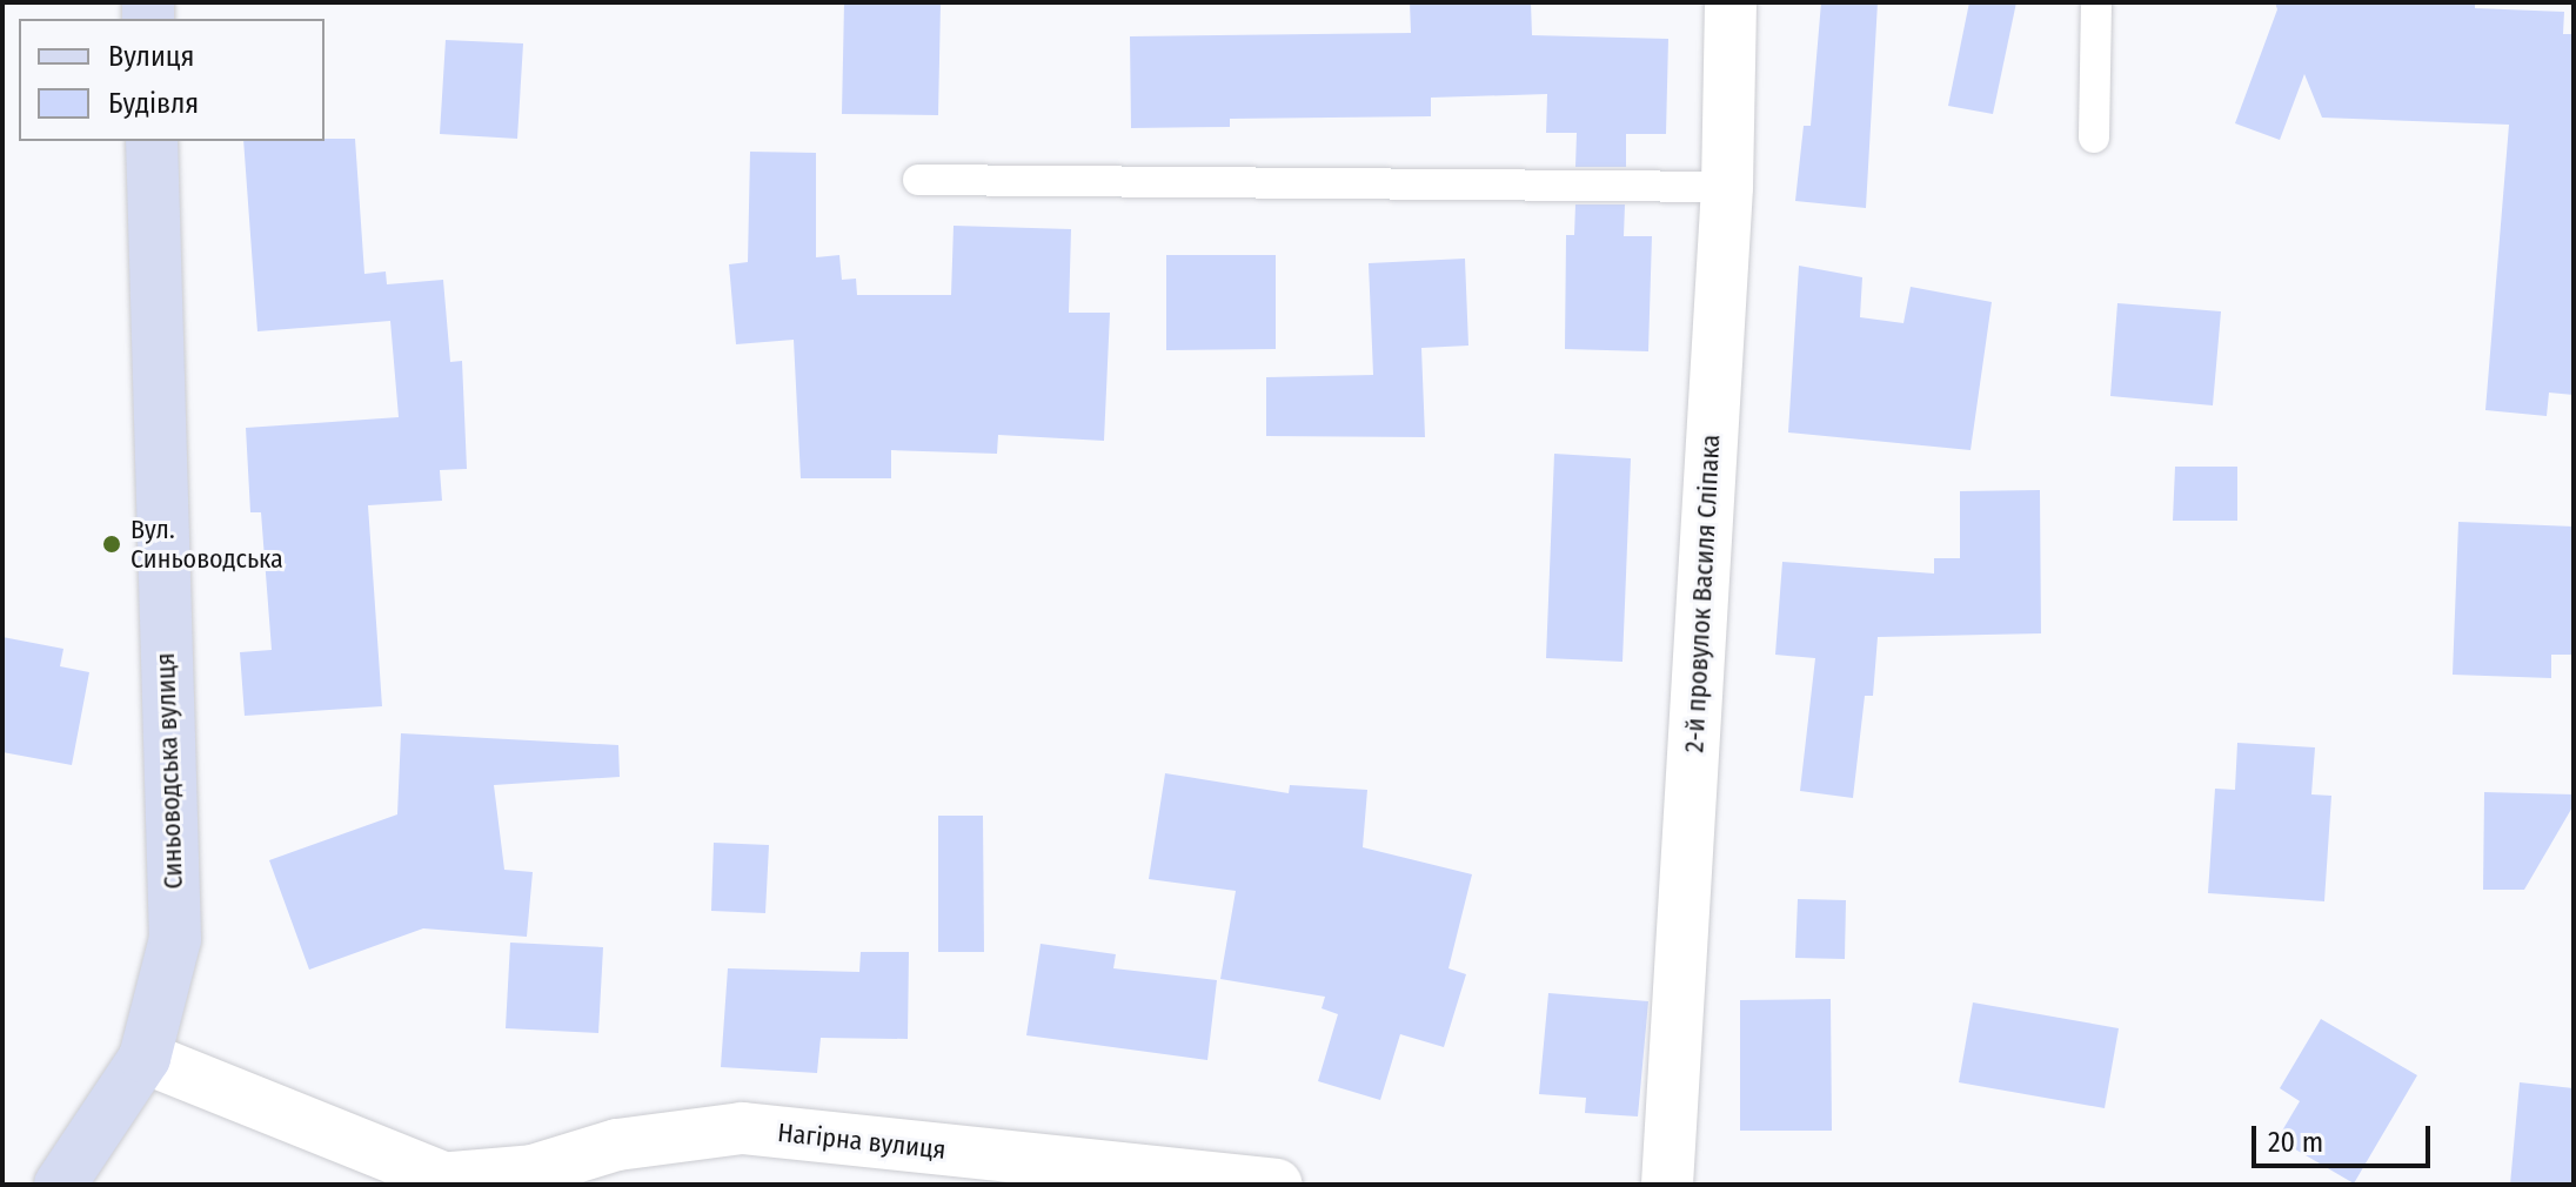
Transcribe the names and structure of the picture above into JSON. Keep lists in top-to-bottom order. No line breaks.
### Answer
{"streets":{"street":["2-й провулок Василя Сліпака","Синьоводська вулиця","Нагірна вулиця"]},"places":["Вул. Синьоводська"],"legend":["Вулиця","Будівля"],"scale_bar":"20 m"}
